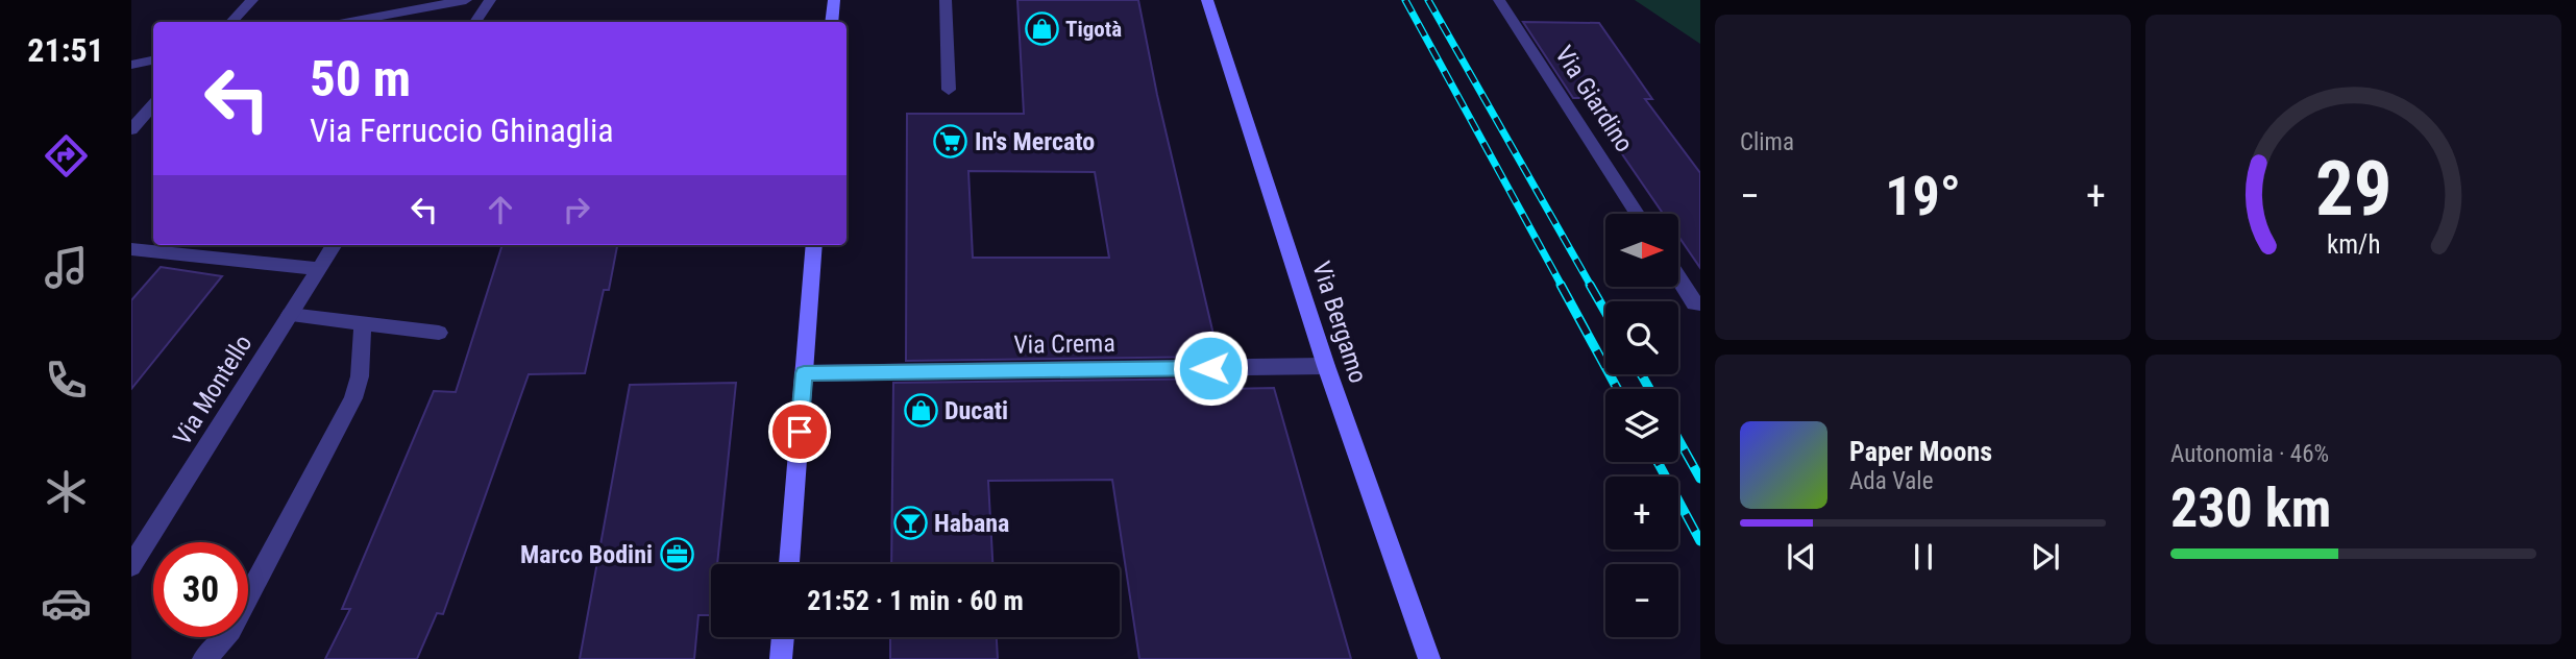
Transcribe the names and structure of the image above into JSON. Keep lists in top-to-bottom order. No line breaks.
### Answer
{"streets":{"main road":["Via Bergamo"],"street":["Via Giardino","Via Crema","Via Montello"]},"crossings":[["Via Bergamo","Via Crema"]],"places":{"shop":["Tigotà","Ducati"],"supermarket":["In's Mercato"],"bar":["Habana"],"office":["Marco Bodini"]},"north":"right","page":{"tabs":"21:51","tile":["Clima",["Autonomia · 46%","230 km"]],"turn":["50 m","Via Ferruccio Ghinaglia"],"heat":["−","19°","+"],"map_buttons":["+","−"],"song":["Paper Moons","Ada Vale"],"limit":"30","trip":"21:52 · 1 min · 60 m","gauge":["29","km/h"]}}
